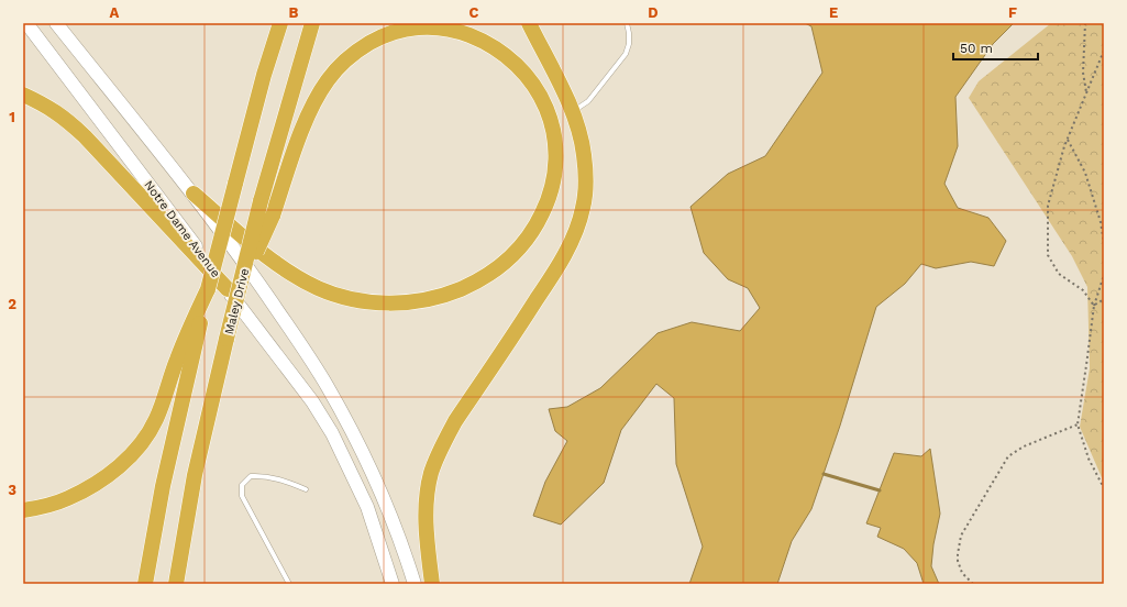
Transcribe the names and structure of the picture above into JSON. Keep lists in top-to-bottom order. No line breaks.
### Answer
{"streets":{"highway":["Maley Drive"],"main road":["Notre Dame Avenue"]},"crossings":[["Notre Dame Avenue","Maley Drive"]],"scale_bar":"50 m","grid":{"columns":["A","B","C","D","E","F"],"rows":["1","2","3"]}}
